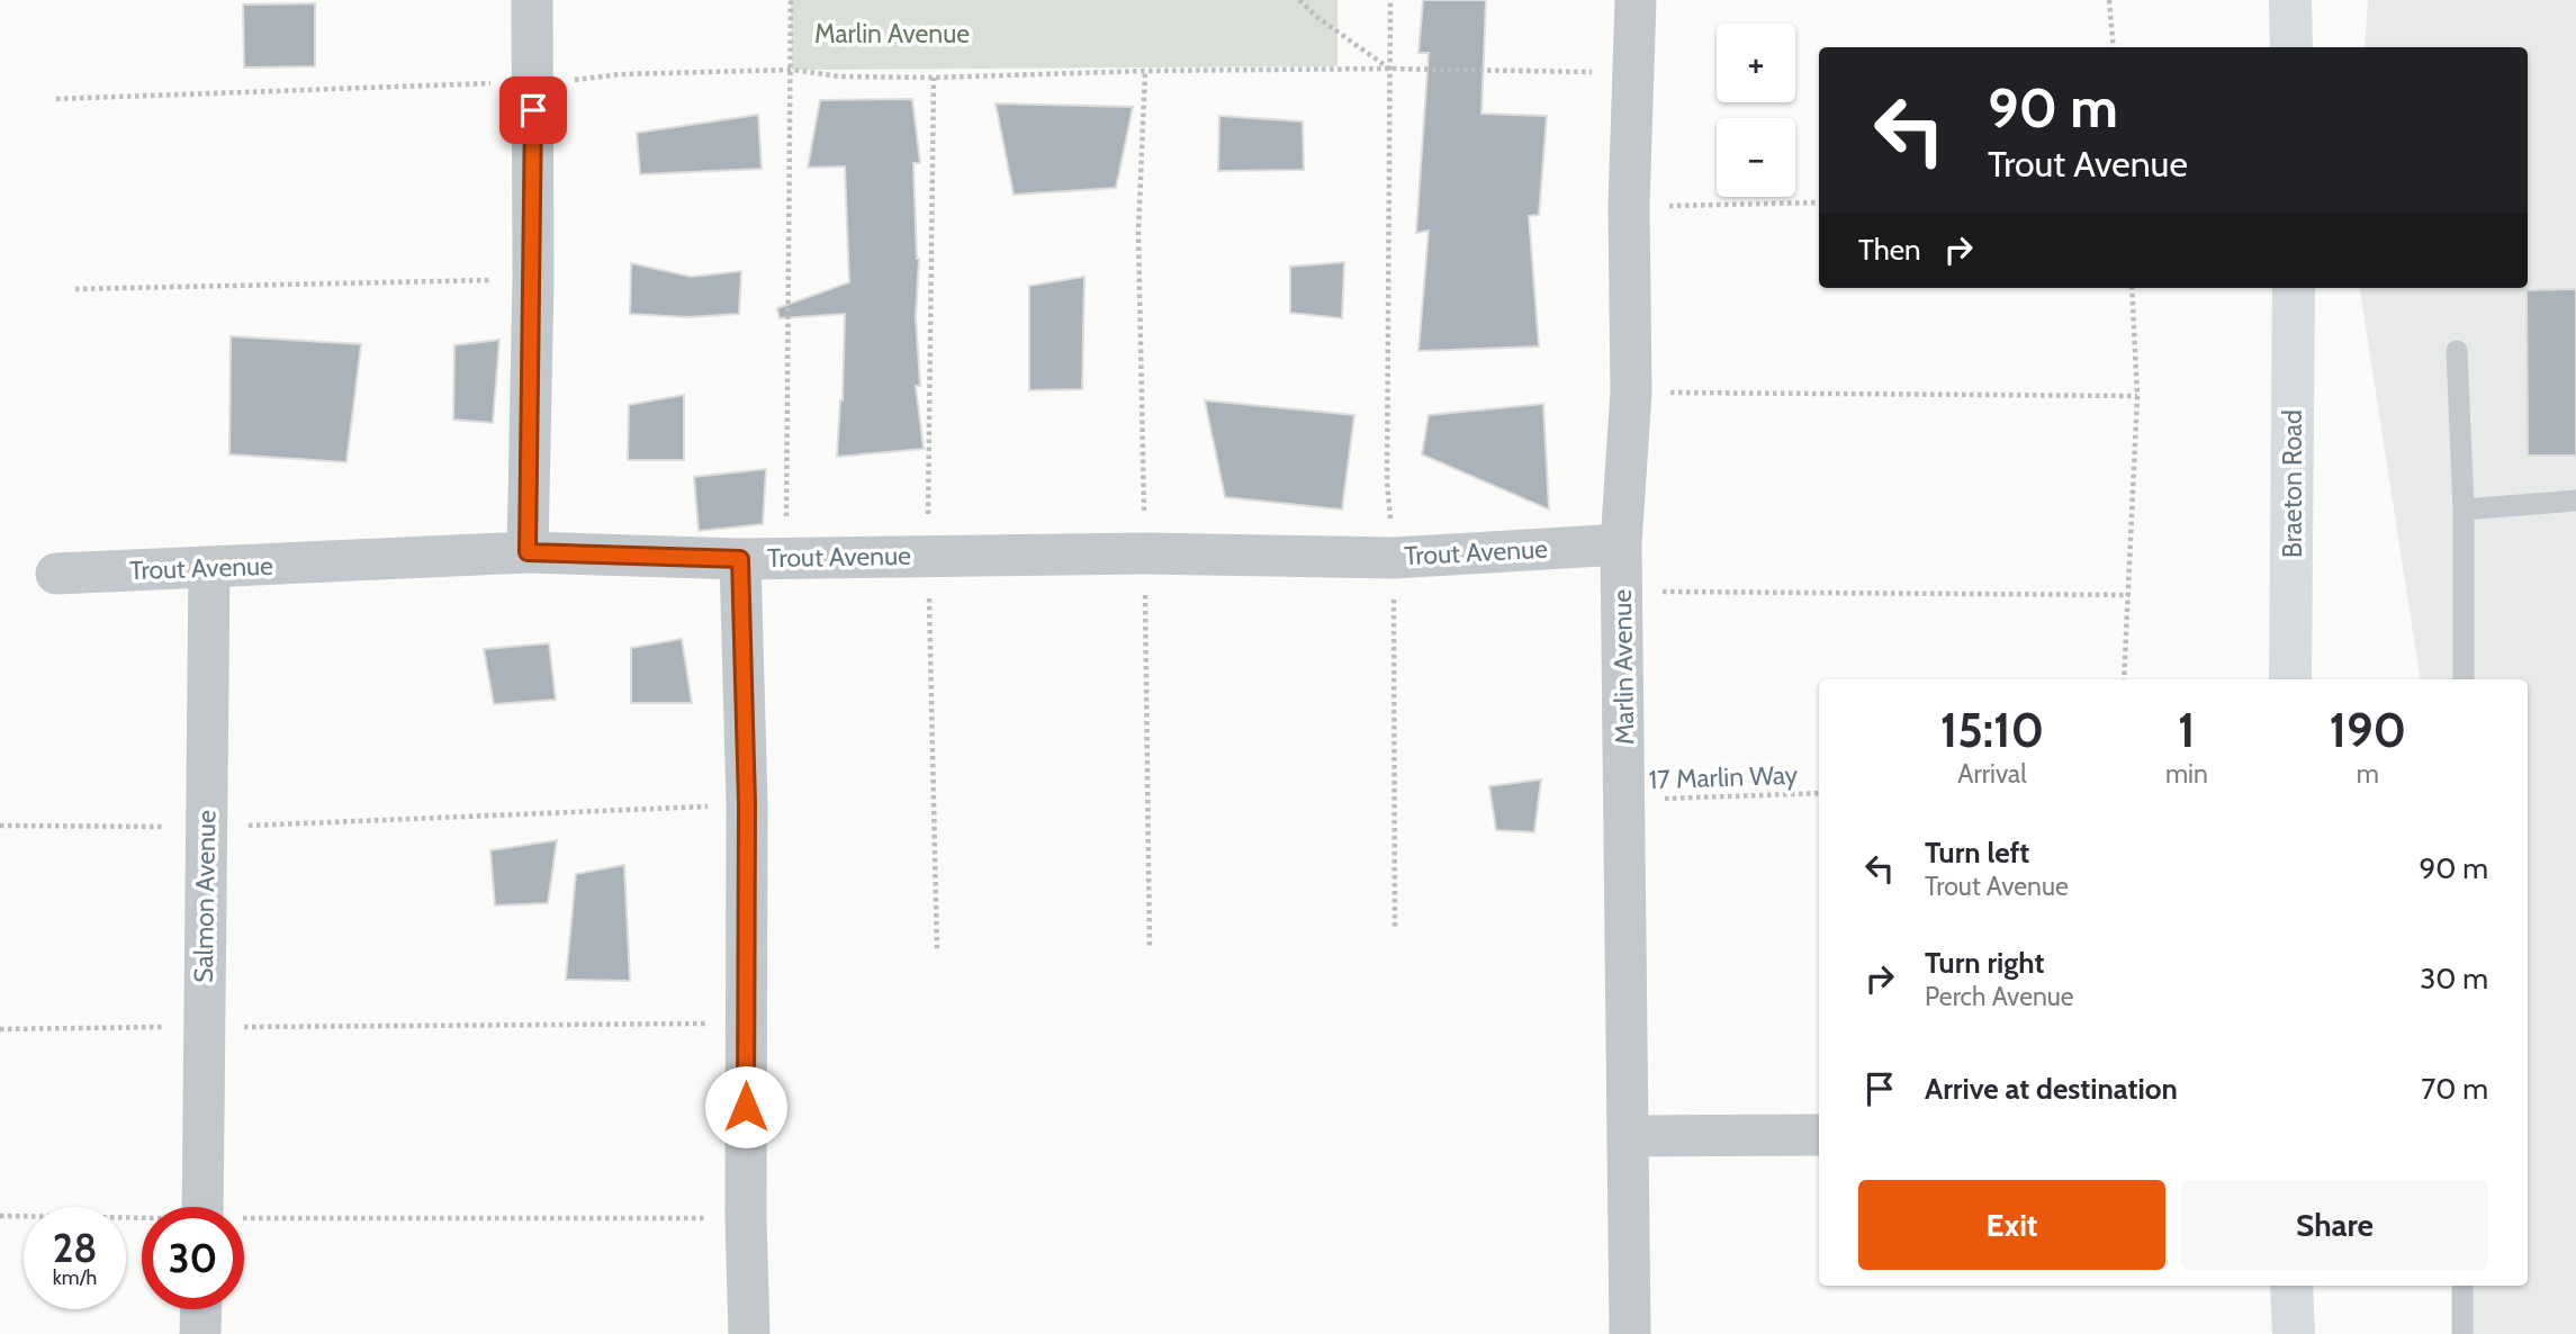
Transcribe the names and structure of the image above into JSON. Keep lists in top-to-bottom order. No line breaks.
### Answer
{"streets":{"main road":["Braeton Road"],"street":["Trout Avenue","Marlin Avenue","Salmon Avenue"],"path":["17 Marlin Way"]},"crossings":[["Trout Avenue","Marlin Avenue"],["Trout Avenue","Salmon Avenue"],["Marlin Avenue","17 Marlin Way"]],"parks":["Marlin Avenue"],"page":{"map_buttons":["+","−"],"turn":["90 m","Trout Avenue"],"then":"Then","eta":["15:10","Arrival","1","min","190","m"],"list":[{"name":"Turn left","note":"Trout Avenue","value":"90 m"},{"name":"Turn right","note":"Perch Avenue","value":"30 m"},{"name":"Arrive at destination","value":"70 m"}],"buttons":["Exit","Share"],"speed":"28 km/h","limit":"30"}}
